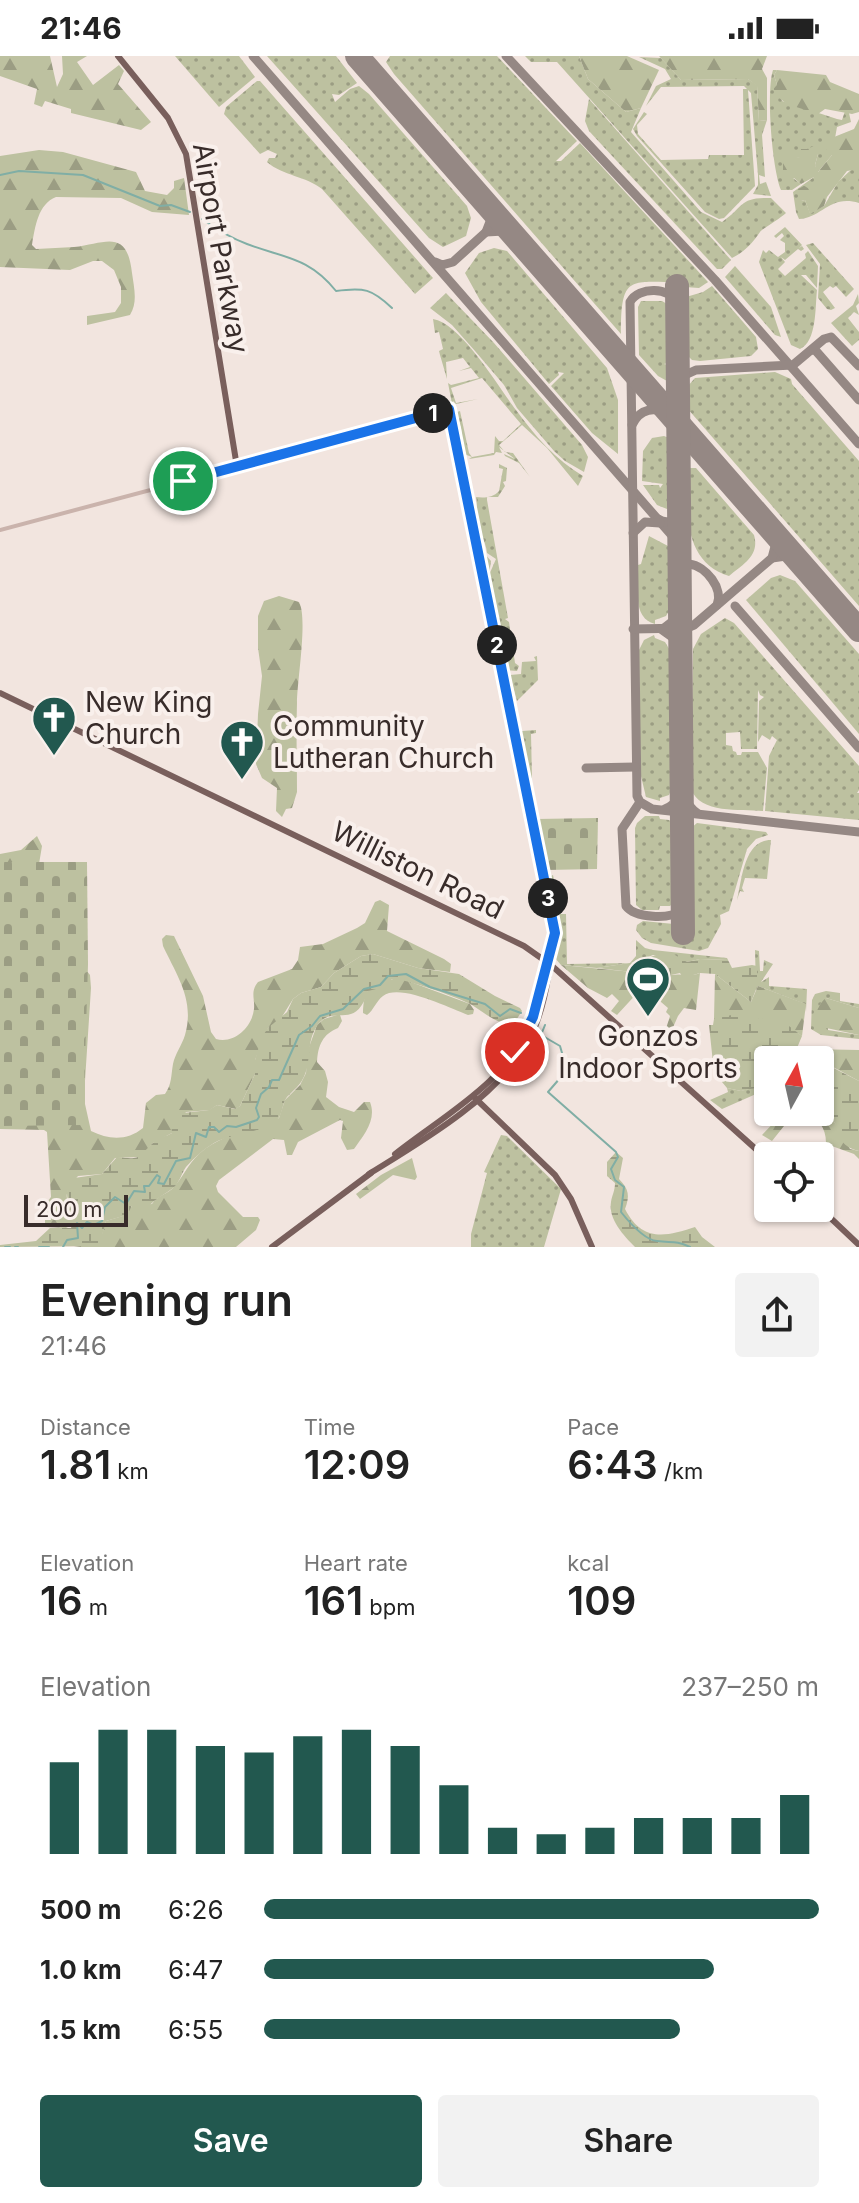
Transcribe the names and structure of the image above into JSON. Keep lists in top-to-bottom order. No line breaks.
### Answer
{"streets":{"main road":["Airport Parkway","Williston Road"]},"places":{"church":["New King Church","Community Lutheran Church"],"sports":["Gonzos Indoor Sports"]},"scale_bar":"200 m","north":"top","page":{"status":"21:46","pins":["1","2","3"],"scale":"200 m","heading":["Evening run","21:46"],"stats":[["Distance","1.81 km"],["Time","12:09"],["Pace","6:43 /km"],["Elevation","16 m"],["Heart rate","161 bpm"],["kcal","109"]],"chart":["Elevation","237–250 m"],"list":[{"name":"500 m","note":"6:26"},{"name":"1.0 km","note":"6:47"},{"name":"1.5 km","note":"6:55"}],"buttons":["Save","Share"]}}
